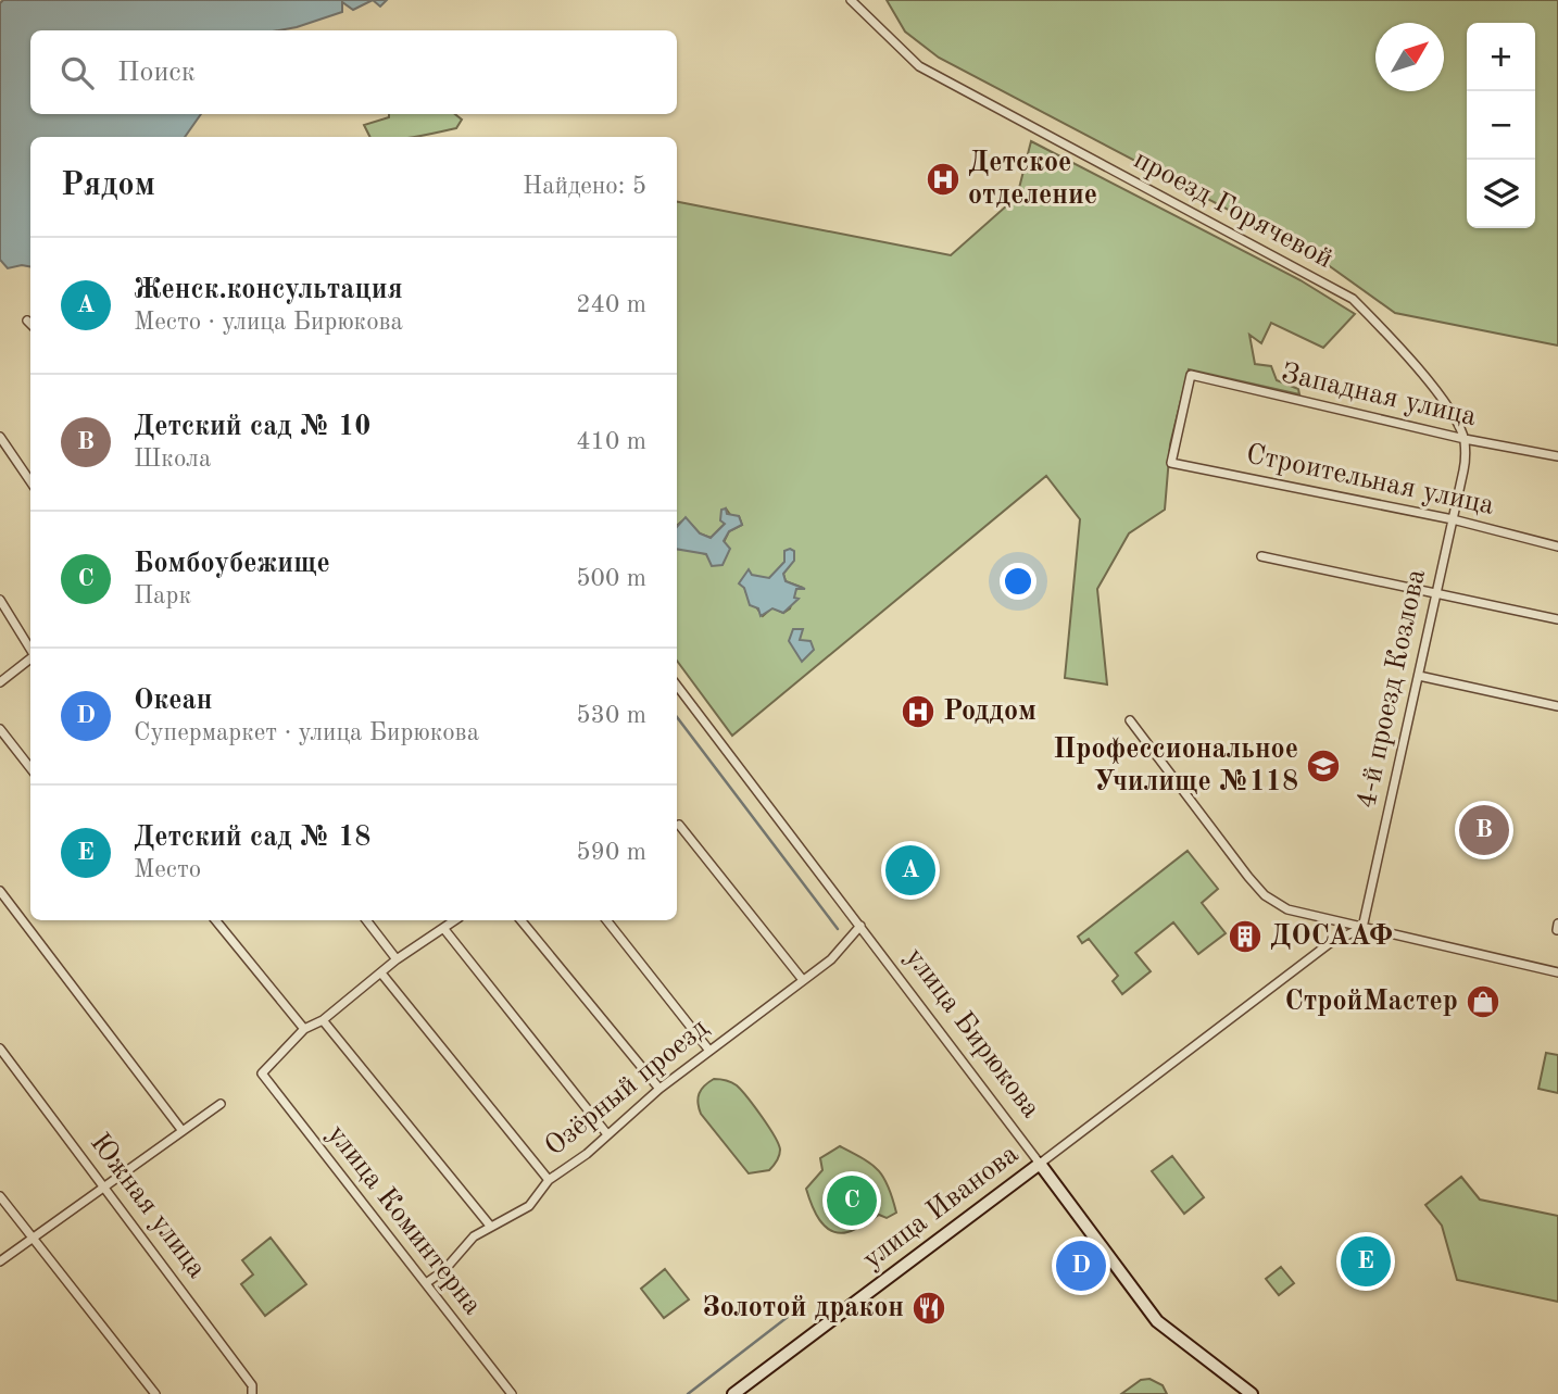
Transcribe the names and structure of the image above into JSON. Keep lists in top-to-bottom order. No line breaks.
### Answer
{"streets":{"street":["проезд Горячевой","Западная улица","Строительная улица","4-й проезд Козлова","улица Бирюкова","Озёрный проезд","Южная улица","улица Иванова","улица Коминтерна"]},"crossings":[["проезд Горячевой","Западная улица"],["проезд Горячевой","4-й проезд Козлова"],["Западная улица","Строительная улица"],["Строительная улица","4-й проезд Козлова"],["4-й проезд Козлова","улица Иванова"],["улица Бирюкова","Озёрный проезд"],["улица Бирюкова","улица Иванова"],["Озёрный проезд","улица Коминтерна"]],"places":{"hospital":["Детское отделение","Роддом"],"school or university":["Профессиональное Училище №118"],"building":["ДОСААФ"],"shop":["СтройМастер"],"restaurant":["Золотой дракон"]},"north":"top right","page":{"map_buttons":["+","−"],"search":"Поиск","heading":["Рядом","Найдено: 5"],"list":[{"mark":"A","name":"Женск.консультация","note":"Место · улица Бирюкова","value":"240 m"},{"mark":"B","name":"Детский сад № 10","note":"Школа","value":"410 m"},{"mark":"C","name":"Бомбоубежище","note":"Парк","value":"500 m"},{"mark":"D","name":"Океан","note":"Супермаркет · улица Бирюкова","value":"530 m"},{"mark":"E","name":"Детский сад № 18","note":"Место","value":"590 m"}],"pins":["B","A","C","E","D"]}}
